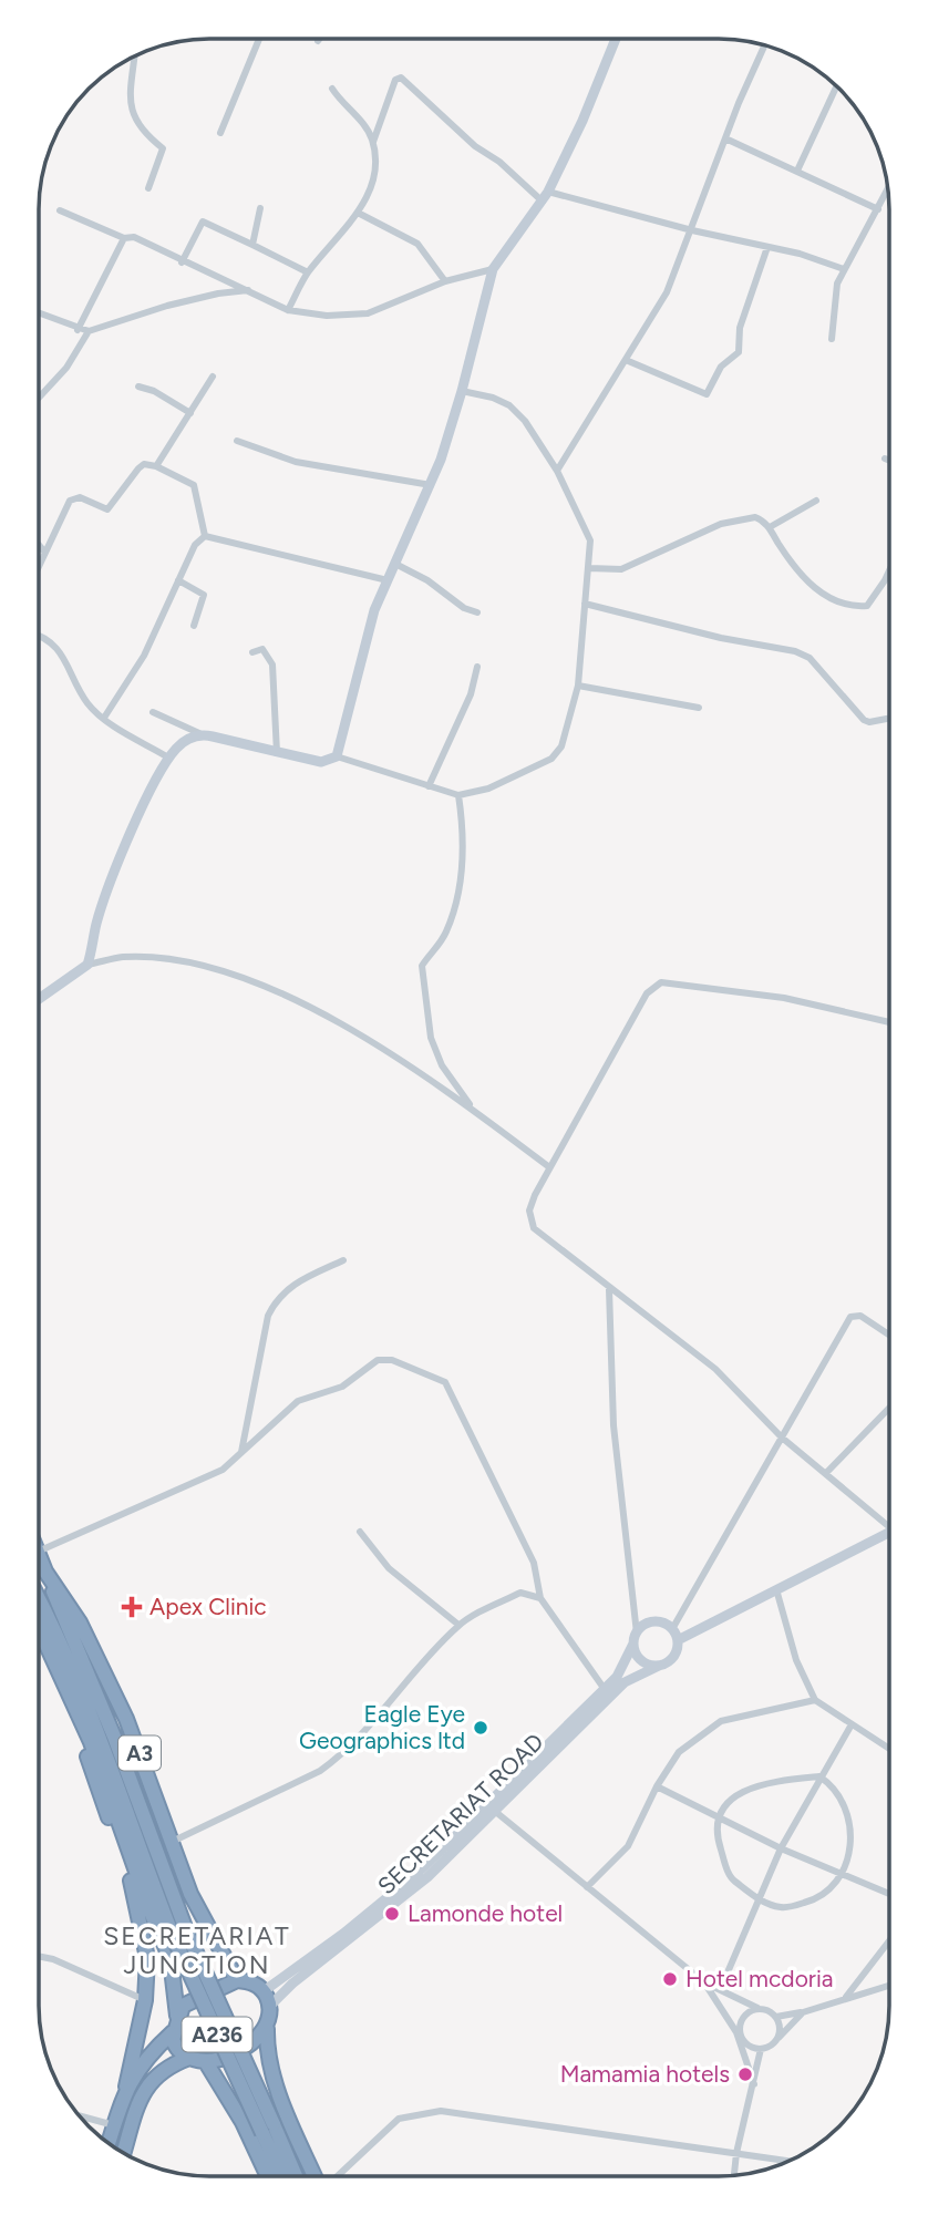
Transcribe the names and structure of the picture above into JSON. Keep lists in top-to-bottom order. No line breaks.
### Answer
{"streets":{"highway":["A3","A236"],"street":["SECRETARIAT ROAD"]},"crossings":[["A3","SECRETARIAT ROAD"],["A3","A236"],["SECRETARIAT ROAD","A236"]],"districts":["SECRETARIAT JUNCTION"],"places":{"health":["Apex Clinic"],"other":["Eagle Eye Geographics ltd","Lamonde hotel","Hotel mcdoria","Mamamia hotels"]}}
